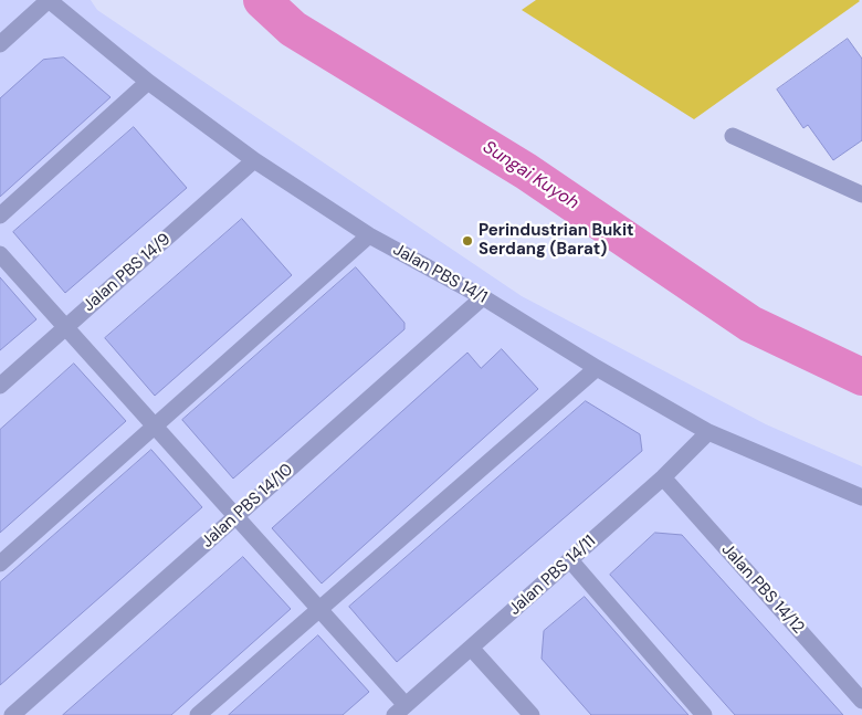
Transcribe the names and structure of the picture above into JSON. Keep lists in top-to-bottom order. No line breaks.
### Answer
{"streets":{"street":["Jalan PBS 14/9","Jalan PBS 14/1","Jalan PBS 14/10","Jalan PBS 14/11","Jalan PBS 14/12"]},"crossings":[["Jalan PBS 14/9","Jalan PBS 14/1"],["Jalan PBS 14/1","Jalan PBS 14/10"],["Jalan PBS 14/1","Jalan PBS 14/11"],["Jalan PBS 14/11","Jalan PBS 14/12"]],"water":["Sungai Kuyoh"],"places":["Perindustrian Bukit Serdang (Barat)"]}
